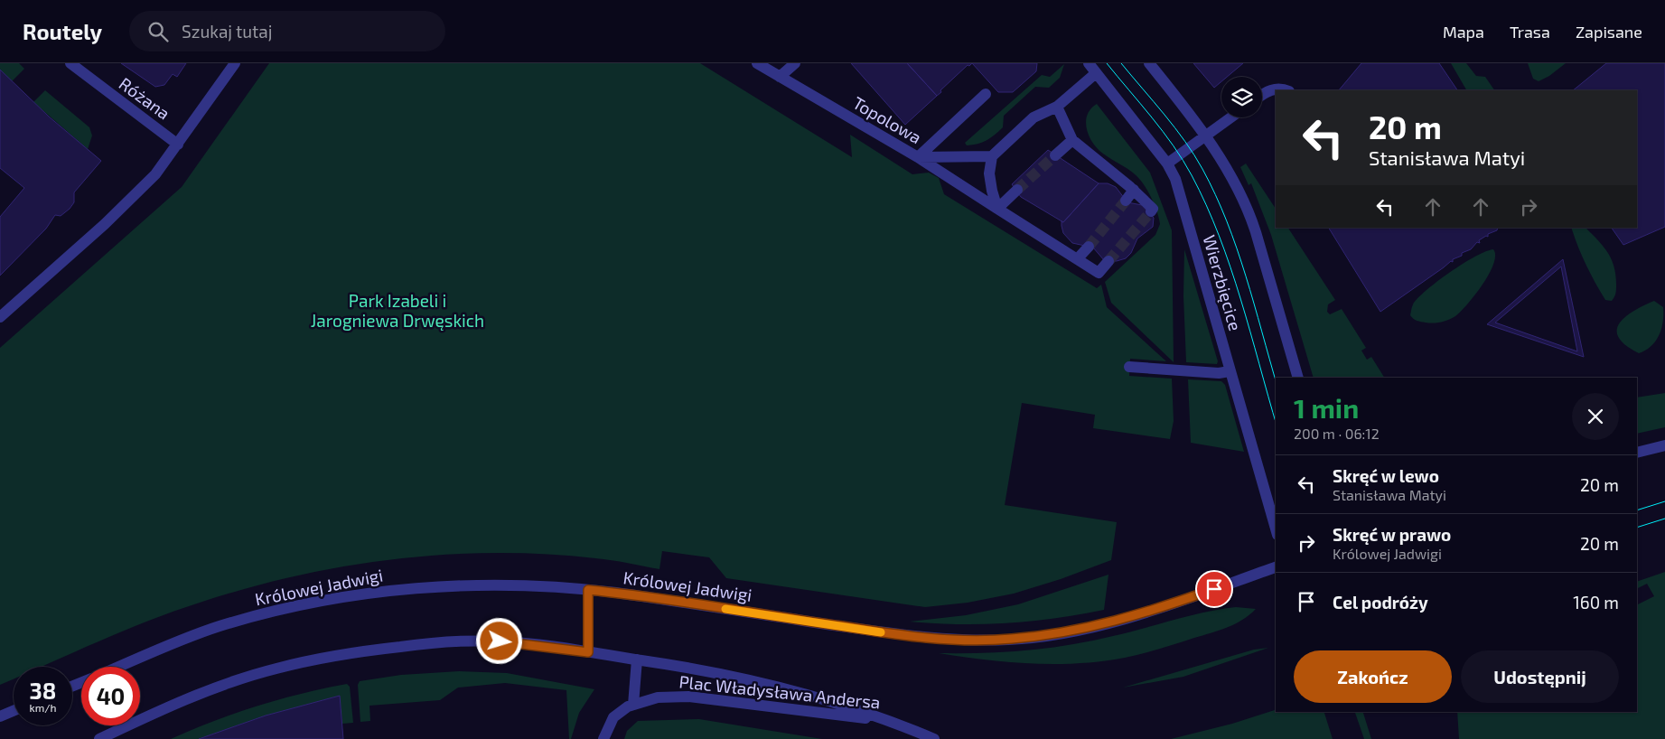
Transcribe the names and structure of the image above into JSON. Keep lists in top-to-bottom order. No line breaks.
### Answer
{"streets":{"street":["Różana","Topolowa","Wierzbięcice","Królowej Jadwigi","Plac Władysława Andersa"]},"parks":["Park Izabeli i Jarogniewa Drwęskich"],"page":{"header":"Routely","search":"Szukaj tutaj","nav":["Mapa","Trasa","Zapisane"],"turn":["20 m","Stanisława Matyi"],"heading":["1 min","200 m · 06:12"],"list":[{"name":"Skręć w lewo","note":"Stanisława Matyi","value":"20 m"},{"name":"Skręć w prawo","note":"Królowej Jadwigi","value":"20 m"},{"name":"Cel podróży","value":"160 m"}],"buttons":["Zakończ","Udostępnij"],"speed":"38 km/h","limit":"40"}}
